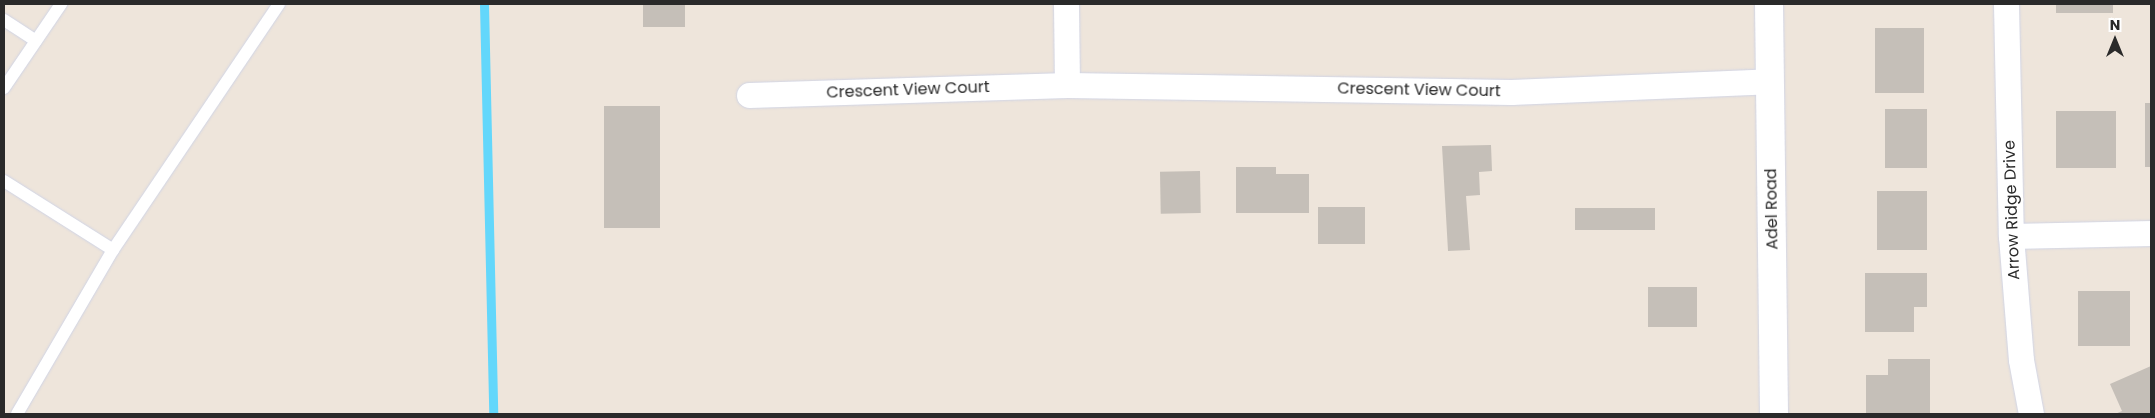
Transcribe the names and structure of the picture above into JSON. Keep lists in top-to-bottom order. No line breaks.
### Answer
{"streets":{"street":["Crescent View Court","Adel Road","Arrow Ridge Drive"]},"crossings":[["Crescent View Court","Adel Road"]],"north":"top"}
